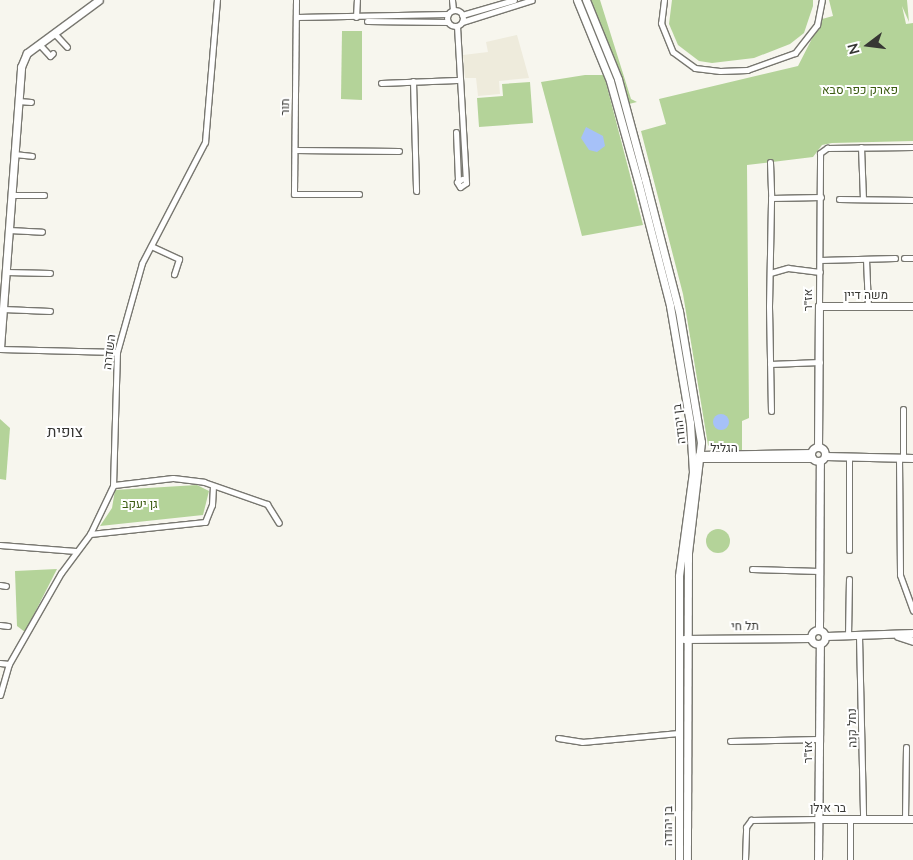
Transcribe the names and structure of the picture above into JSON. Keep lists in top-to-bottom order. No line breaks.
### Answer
{"streets":{"main road":["משה דיין","אז\"ר","בן יהודה","הגליל","תל חי","בר אילן"],"street":["תור","השדרה","נחל קנה"]},"crossings":[["משה דיין","אז\"ר"],["אז\"ר","בר אילן"],["בן יהודה","הגליל"],["בן יהודה","תל חי"],["נחל קנה","בר אילן"]],"districts":["צופית"],"parks":["פארק כפר סבא","גן יעקב"],"north":"left"}
